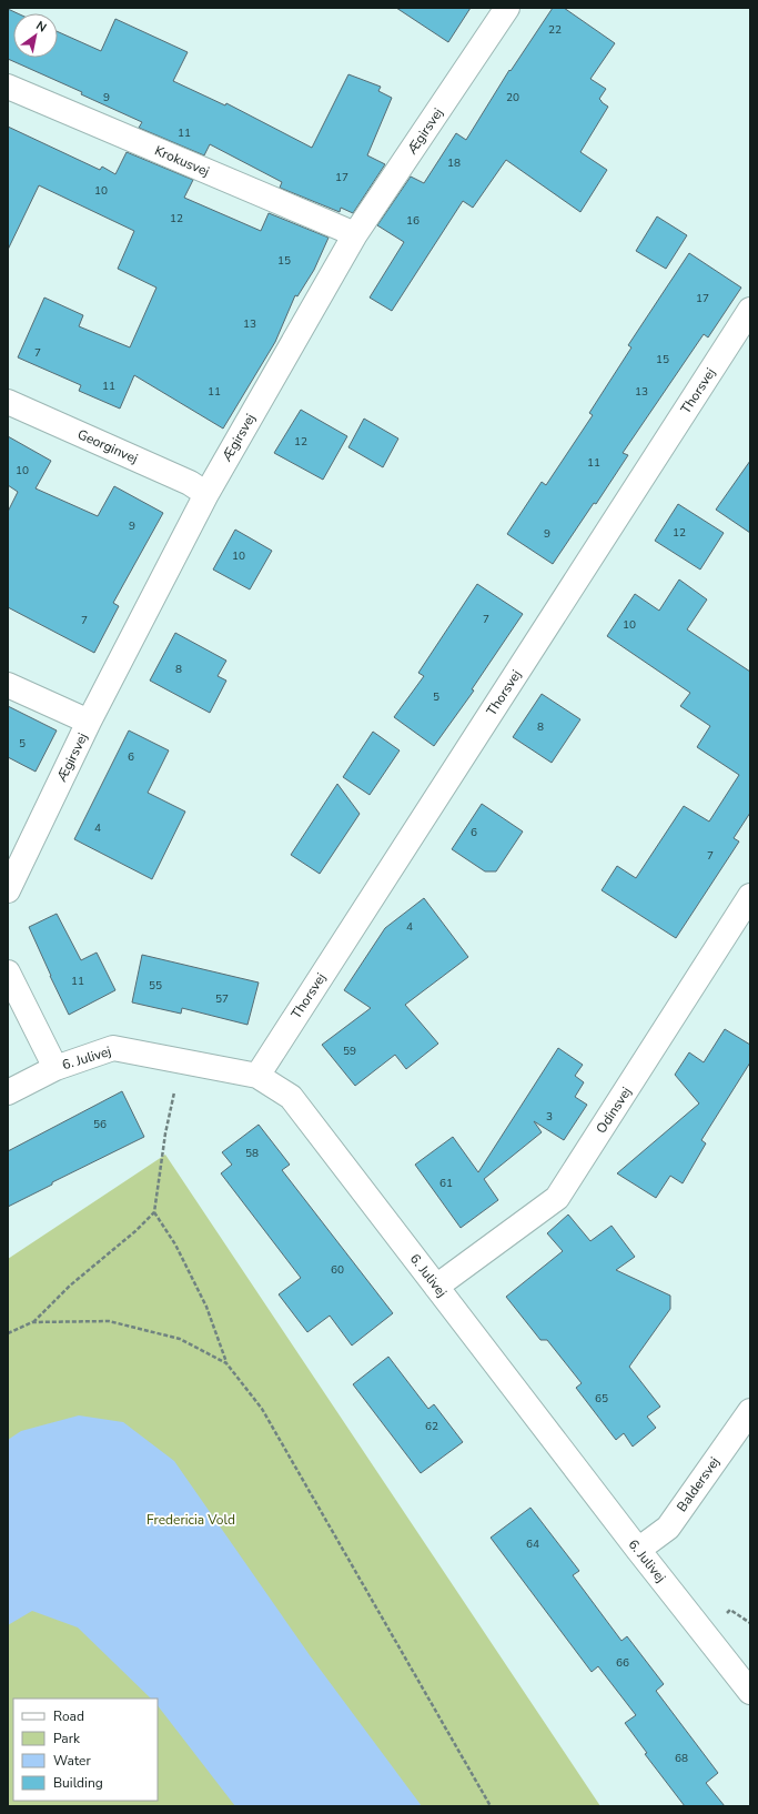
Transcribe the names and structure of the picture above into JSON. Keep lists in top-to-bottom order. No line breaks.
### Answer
{"streets":{"street":["Ægirsvej","Krokusvej","Thorsvej","Georginvej","6. Julivej","Odinsvej","Baldersvej"]},"crossings":[["Ægirsvej","Krokusvej"],["Ægirsvej","Georginvej"],["Thorsvej","6. Julivej"],["6. Julivej","Odinsvej"],["6. Julivej","Baldersvej"]],"parks":["Fredericia Vold"],"house_numbers":["22","9","20","11","18","17","10","12","16","15","17","13","7","15","11","11","13","12","11","10","9","12","9","10","7","7","10","8","5","8","5","6","4","6","7","4","11","55","57","59","3","56","58","61","60","65","62","64","66","68"],"legend":["Road","Park","Water","Building"],"north":"top right"}
